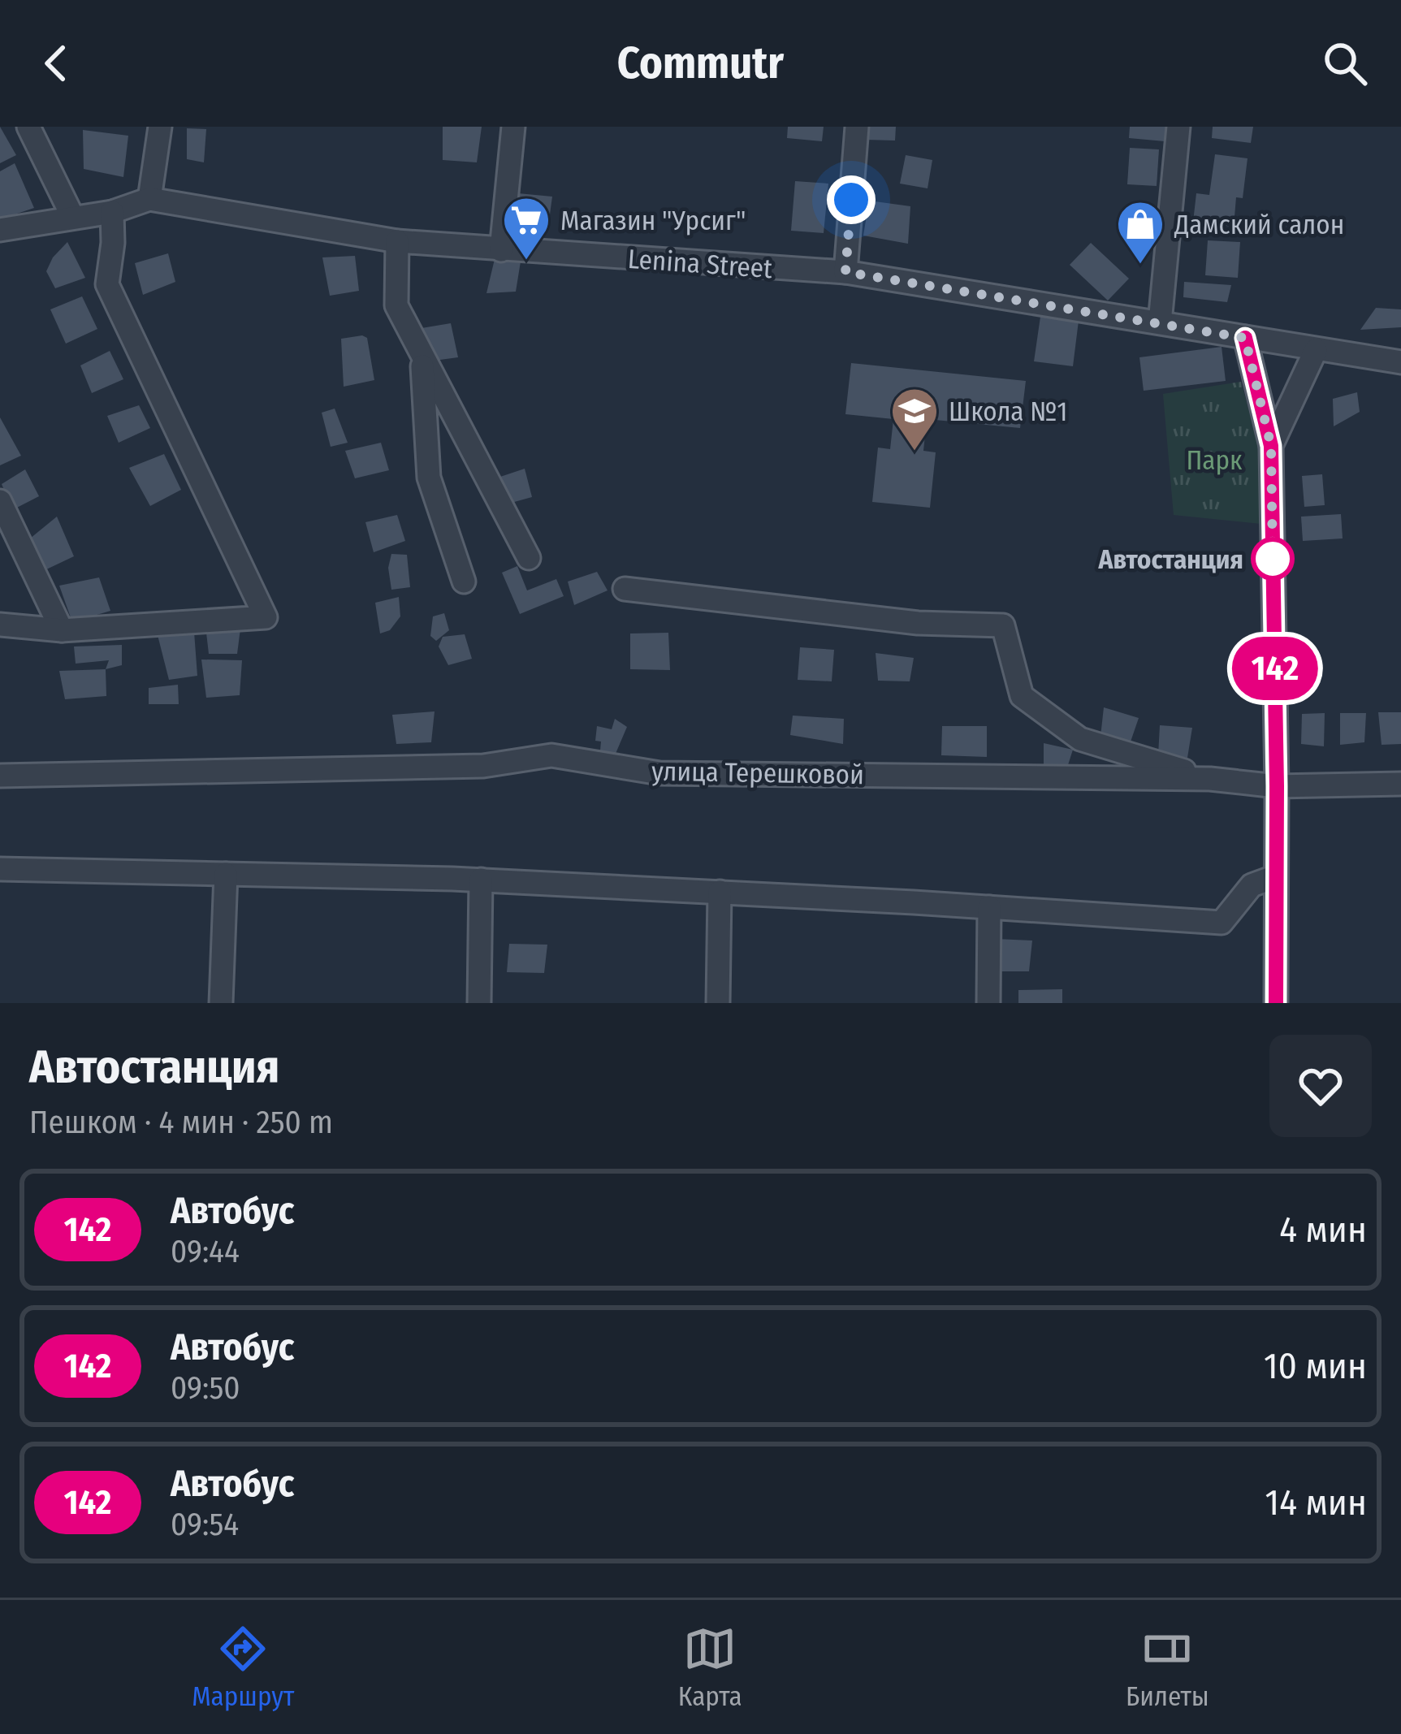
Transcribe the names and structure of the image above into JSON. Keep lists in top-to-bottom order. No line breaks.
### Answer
{"streets":{"street":["Lenina Street","улица Терешковой"]},"parks":["Парк"],"places":{"supermarket":["Магазин \"Урсиг\""],"shop":["Дамский салон"],"school or university":["Школа №1"],"other":["Автостанция"]},"lines":["bus line 142"],"page":{"header":"Commutr","on_map":"142","heading":["Автостанция","Пешком · 4 мин · 250 m"],"list":[{"mark":"142","name":"Автобус","note":"09:44","value":"4 мин"},{"mark":"142","name":"Автобус","note":"09:50","value":"10 мин"},{"mark":"142","name":"Автобус","note":"09:54","value":"14 мин"}],"tabs":["Маршрут","Карта","Билеты"]}}
